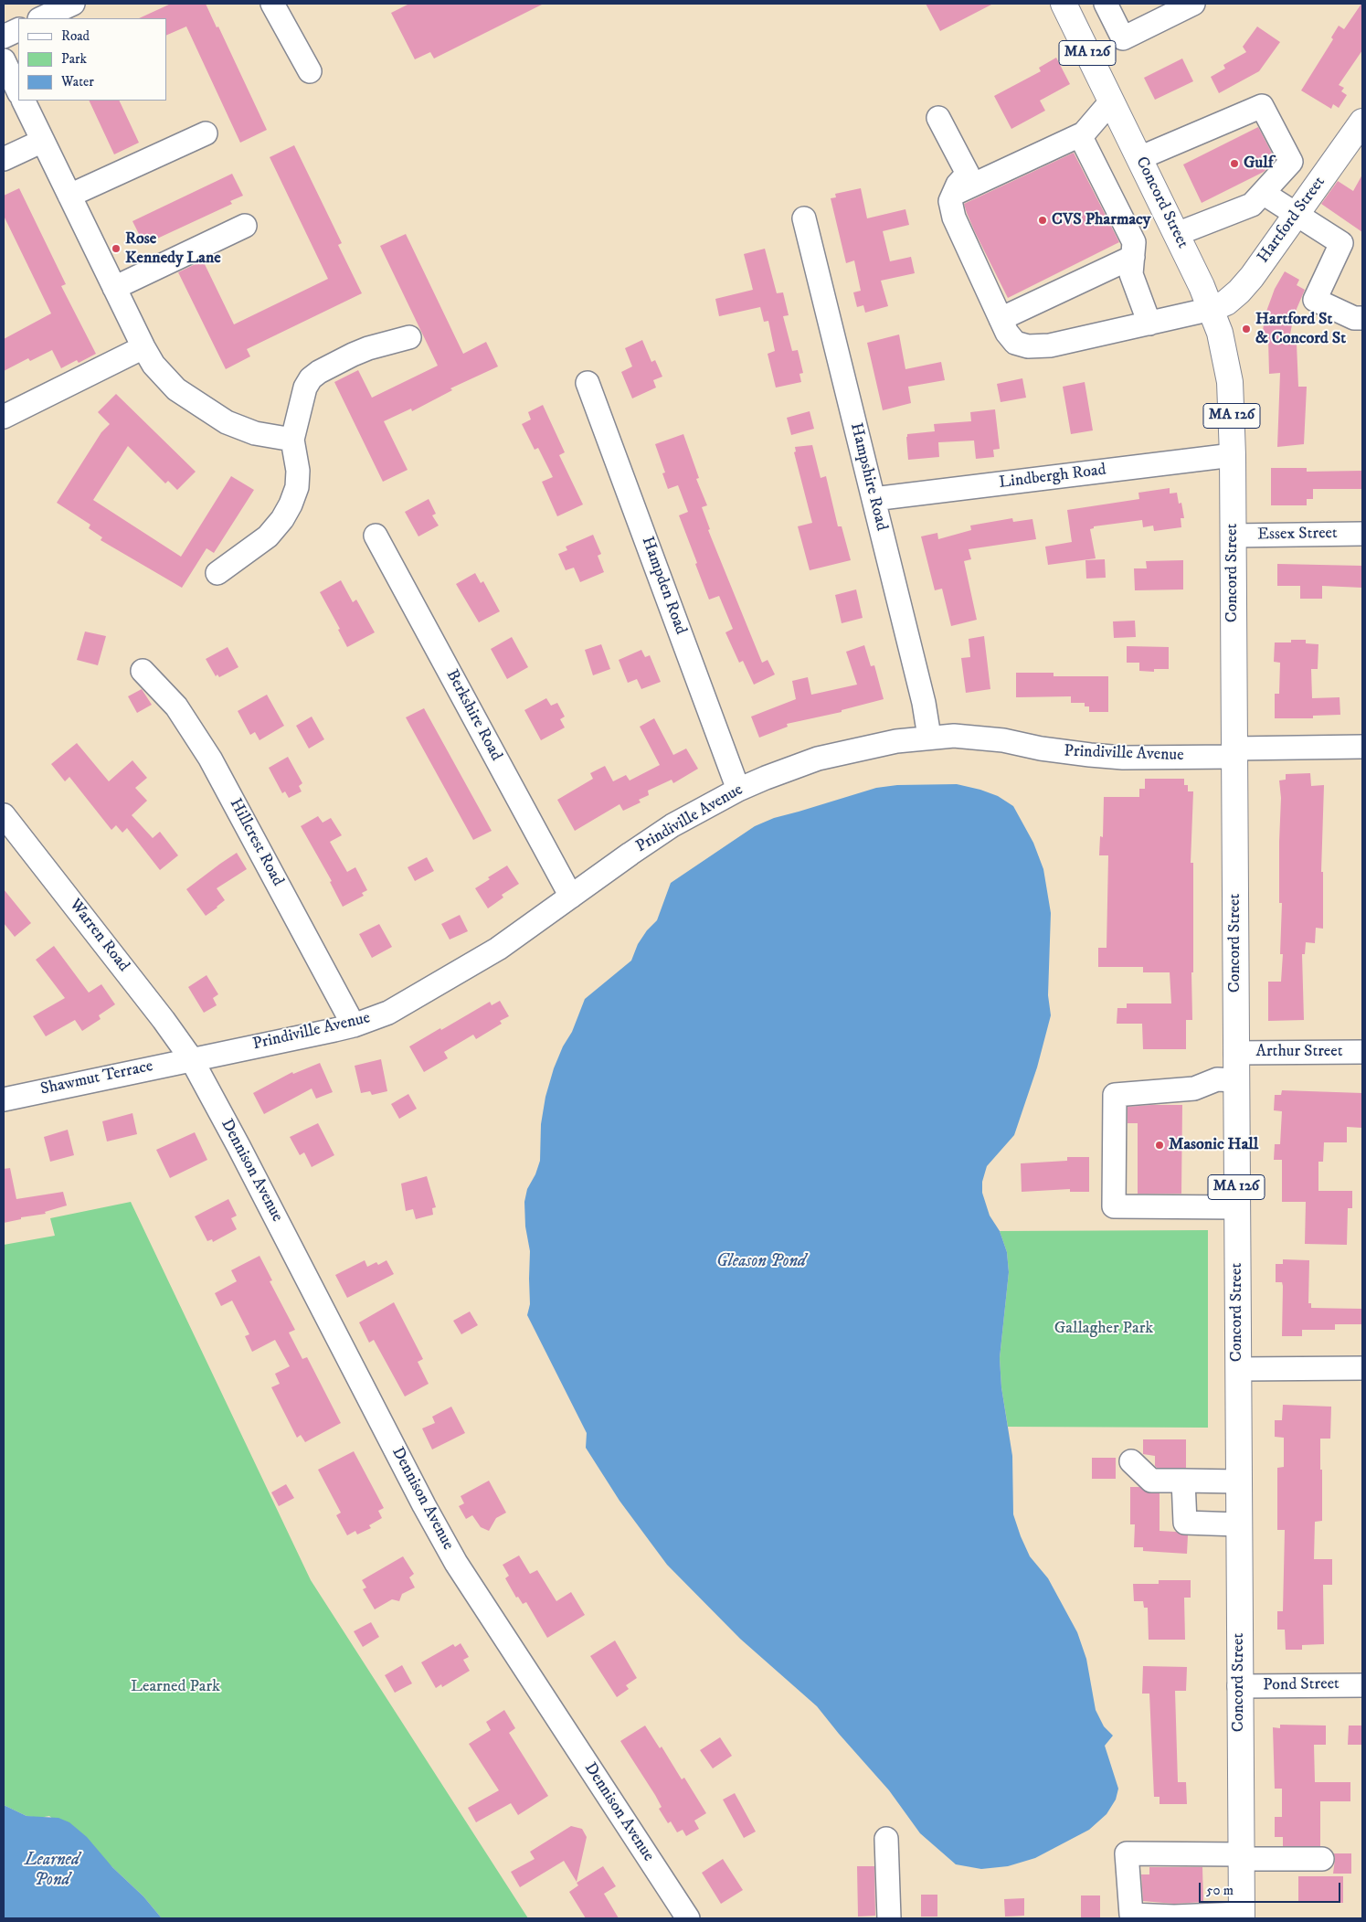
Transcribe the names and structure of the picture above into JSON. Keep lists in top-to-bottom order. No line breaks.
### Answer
{"streets":{"main road":["MA 126","Concord Street","Hartford Street"],"street":["Hampshire Road","Lindbergh Road","Essex Street","Hampden Road","Berkshire Road","Prindiville Avenue","Hillcrest Road","Warren Road","Arthur Street","Shawmut Terrace","Dennison Avenue","Pond Street"]},"crossings":[["Concord Street","Hartford Street"],["Concord Street","Lindbergh Road"],["Concord Street","Essex Street"],["Concord Street","Prindiville Avenue"],["Concord Street","Arthur Street"],["Concord Street","Pond Street"],["Hampshire Road","Lindbergh Road"],["Hampshire Road","Prindiville Avenue"],["Hampden Road","Prindiville Avenue"],["Berkshire Road","Prindiville Avenue"],["Prindiville Avenue","Hillcrest Road"],["Prindiville Avenue","Warren Road"],["Prindiville Avenue","Shawmut Terrace"],["Prindiville Avenue","Dennison Avenue"],["Warren Road","Shawmut Terrace"],["Warren Road","Dennison Avenue"],["Shawmut Terrace","Dennison Avenue"]],"water":["Gleason Pond","Learned Pond"],"parks":["Gallagher Park","Learned Park"],"places":["Gulf","CVS Pharmacy","Rose Kennedy Lane","Hartford St & Concord St","Masonic Hall"],"legend":["Road","Park","Water"],"scale_bar":"50 m"}
